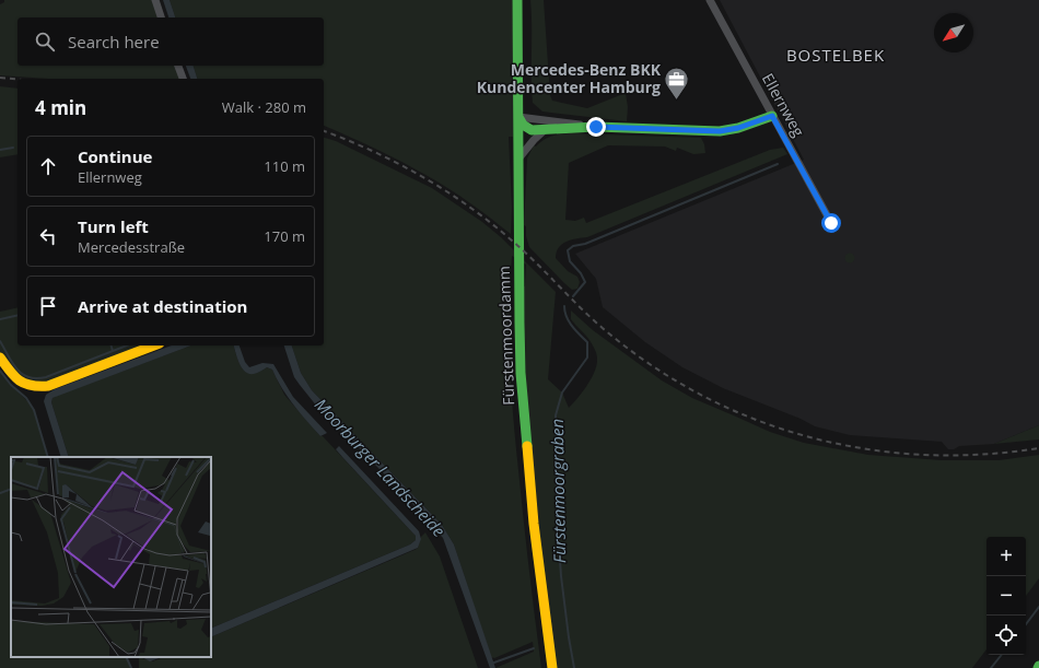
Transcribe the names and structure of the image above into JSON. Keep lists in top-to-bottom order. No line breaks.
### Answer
{"streets":{"main road":["Fürstenmoordamm"],"street":["Ellernweg"]},"districts":["BOSTELBEK"],"water":["Moorburger Landscheide","Fürstenmoorgraben"],"places":{"office":["Mercedes-Benz BKK Kundencenter Hamburg"]},"north":"bottom left","page":{"search":"Search here","heading":["4 min","Walk · 280 m"],"list":[["Continue","Ellernweg","110 m"],["Turn left","Mercedesstraße","170 m"],"Arrive at destination"],"map_buttons":["+","−"]}}
